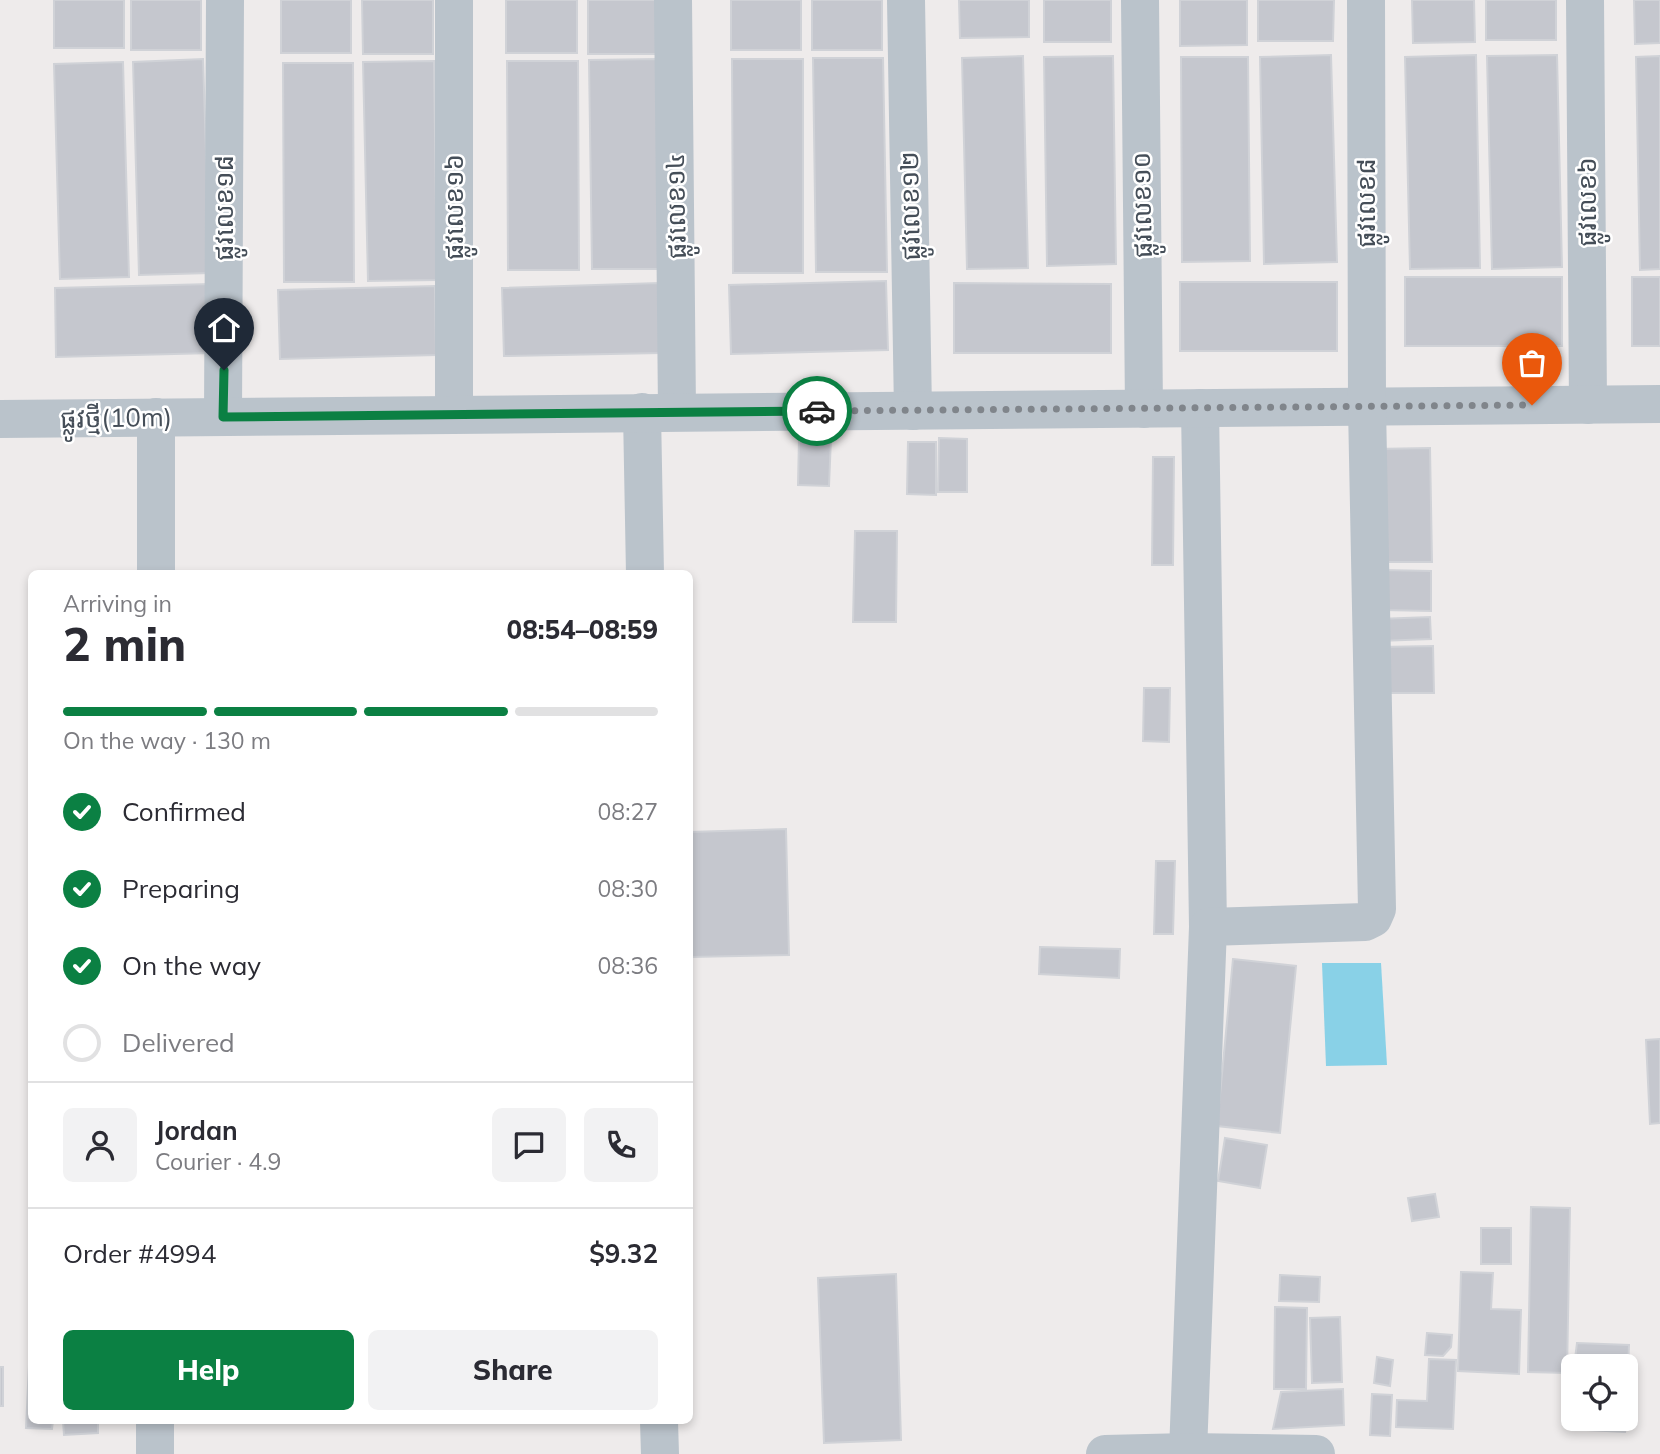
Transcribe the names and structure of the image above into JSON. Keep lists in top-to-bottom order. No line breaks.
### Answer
{"streets":{"street":["ផ្លូវលេខ៦","ផ្លូវលេខ៨","ផ្លូវលេខ១០","ផ្លូវលេខ១៤","ផ្លូវលេខ១២","ផ្លូវលេខ១៦","ផ្លូវលេខ១៨","ផ្លូវថ្មី(10m)"]},"crossings":[["ផ្លូវលេខ៦","ផ្លូវថ្មី(10m)"],["ផ្លូវលេខ៨","ផ្លូវថ្មី(10m)"],["ផ្លូវលេខ១០","ផ្លូវថ្មី(10m)"],["ផ្លូវលេខ១៤","ផ្លូវថ្មី(10m)"],["ផ្លូវលេខ១២","ផ្លូវថ្មី(10m)"],["ផ្លូវលេខ១៦","ផ្លូវថ្មី(10m)"],["ផ្លូវលេខ១៨","ផ្លូវថ្មី(10m)"]],"page":{"heading":["2 min","Arriving in","08:54–08:59"],"panel":["Jordan","Courier · 4.9","Order #4994","$9.32"],"bar":"On the way · 130 m","list":[["Confirmed","08:27"],["Preparing","08:30"],["On the way","08:36"],"Delivered"],"buttons":["Help","Share"]}}
